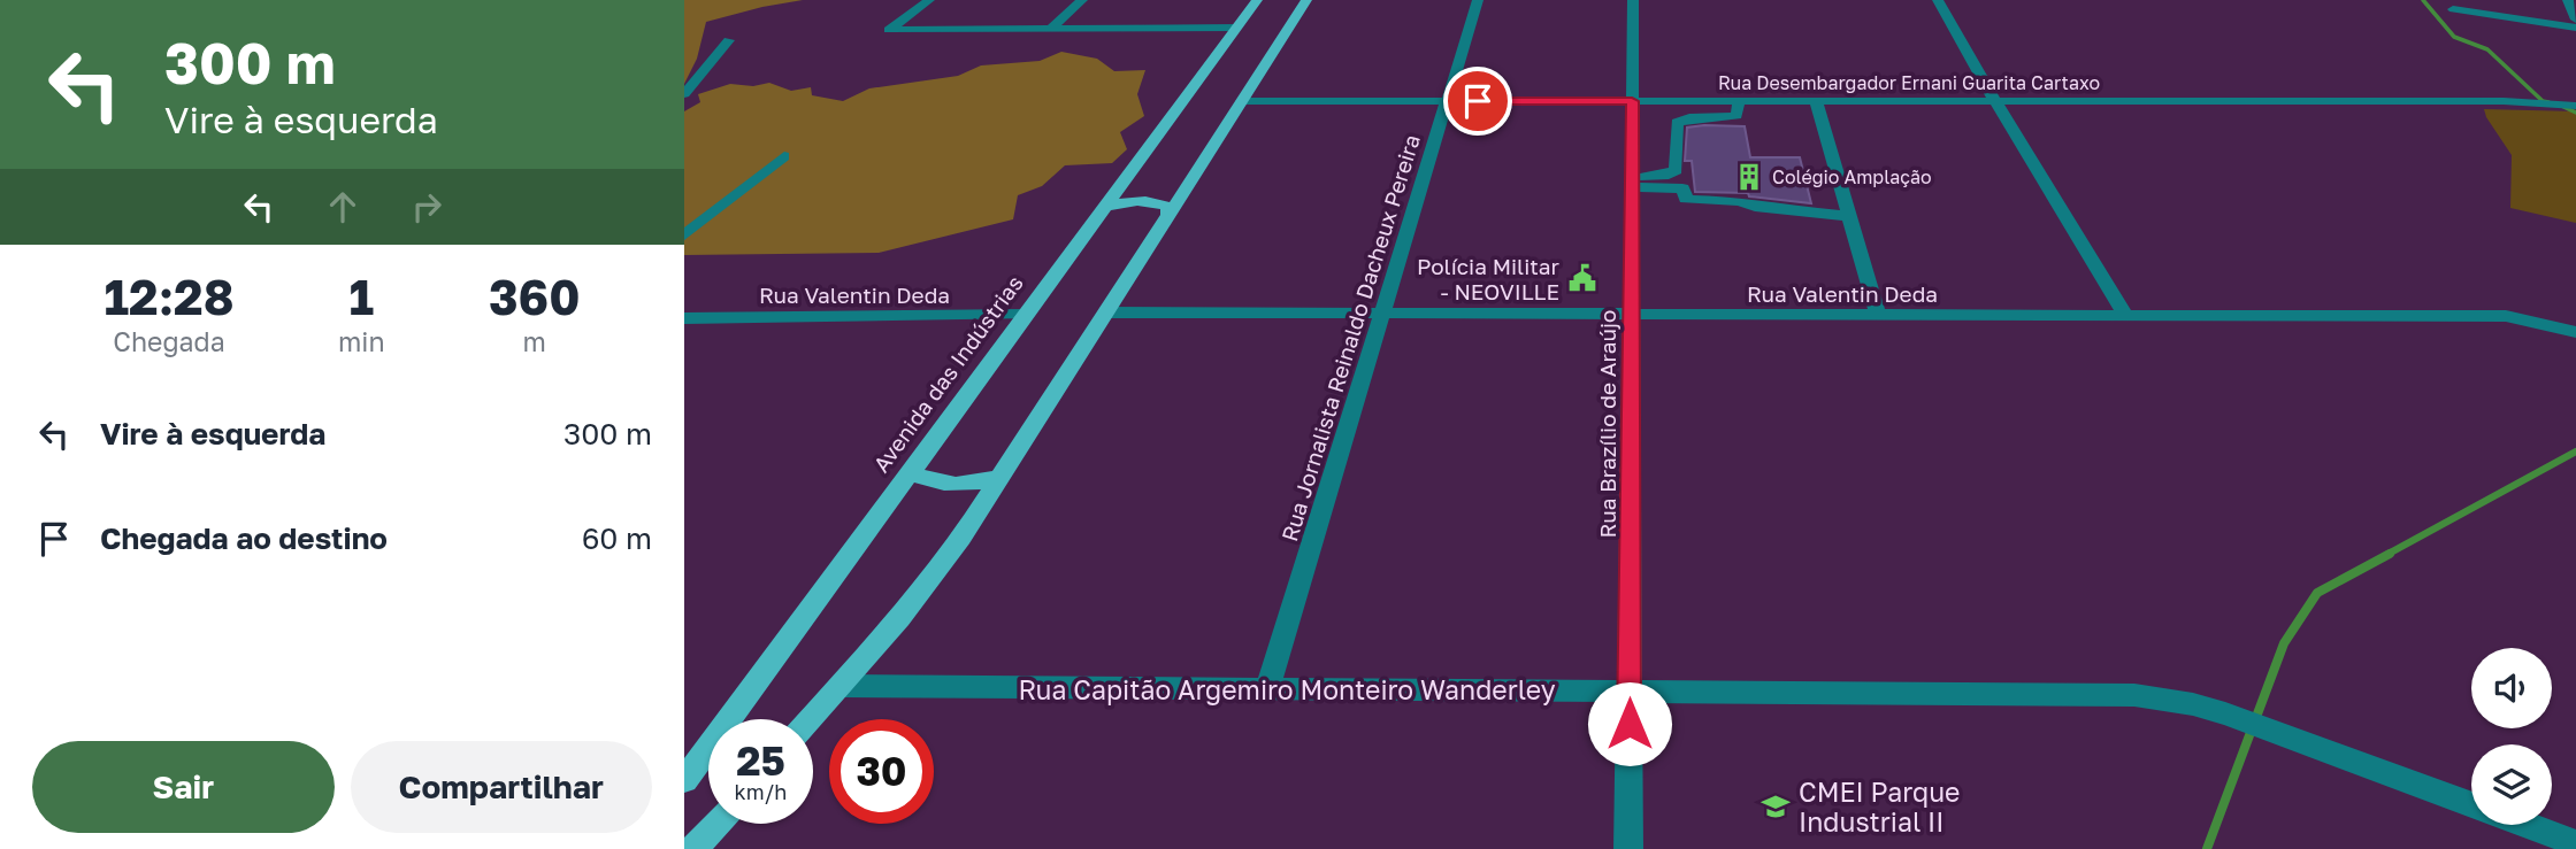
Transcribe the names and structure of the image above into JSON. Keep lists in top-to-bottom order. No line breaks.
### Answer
{"streets":{"main road":["Avenida das Indústrias"],"street":["Rua Desembargador Ernani Guarita Cartaxo","Rua Valentin Deda","Rua Jornalista Reinaldo Dacheux Pereira","Rua Brazílio de Araújo","Rua Capitão Argemiro Monteiro Wanderley"]},"crossings":[["Rua Desembargador Ernani Guarita Cartaxo","Rua Jornalista Reinaldo Dacheux Pereira"],["Rua Desembargador Ernani Guarita Cartaxo","Rua Brazílio de Araújo"],["Rua Valentin Deda","Rua Jornalista Reinaldo Dacheux Pereira"],["Rua Valentin Deda","Avenida das Indústrias"],["Rua Valentin Deda","Rua Brazílio de Araújo"],["Rua Jornalista Reinaldo Dacheux Pereira","Rua Capitão Argemiro Monteiro Wanderley"],["Rua Brazílio de Araújo","Rua Capitão Argemiro Monteiro Wanderley"]],"places":{"building":["Colégio Amplação"],"public building":["Polícia Militar - NEOVILLE"],"school or university":["CMEI Parque Industrial II"]},"page":{"turn":["300 m","Vire à esquerda"],"eta":["12:28","Chegada","1","min","360","m"],"list":[{"name":"Vire à esquerda","value":"300 m"},{"name":"Chegada ao destino","value":"60 m"}],"speed":"25 km/h","limit":"30","buttons":["Sair","Compartilhar"]}}
